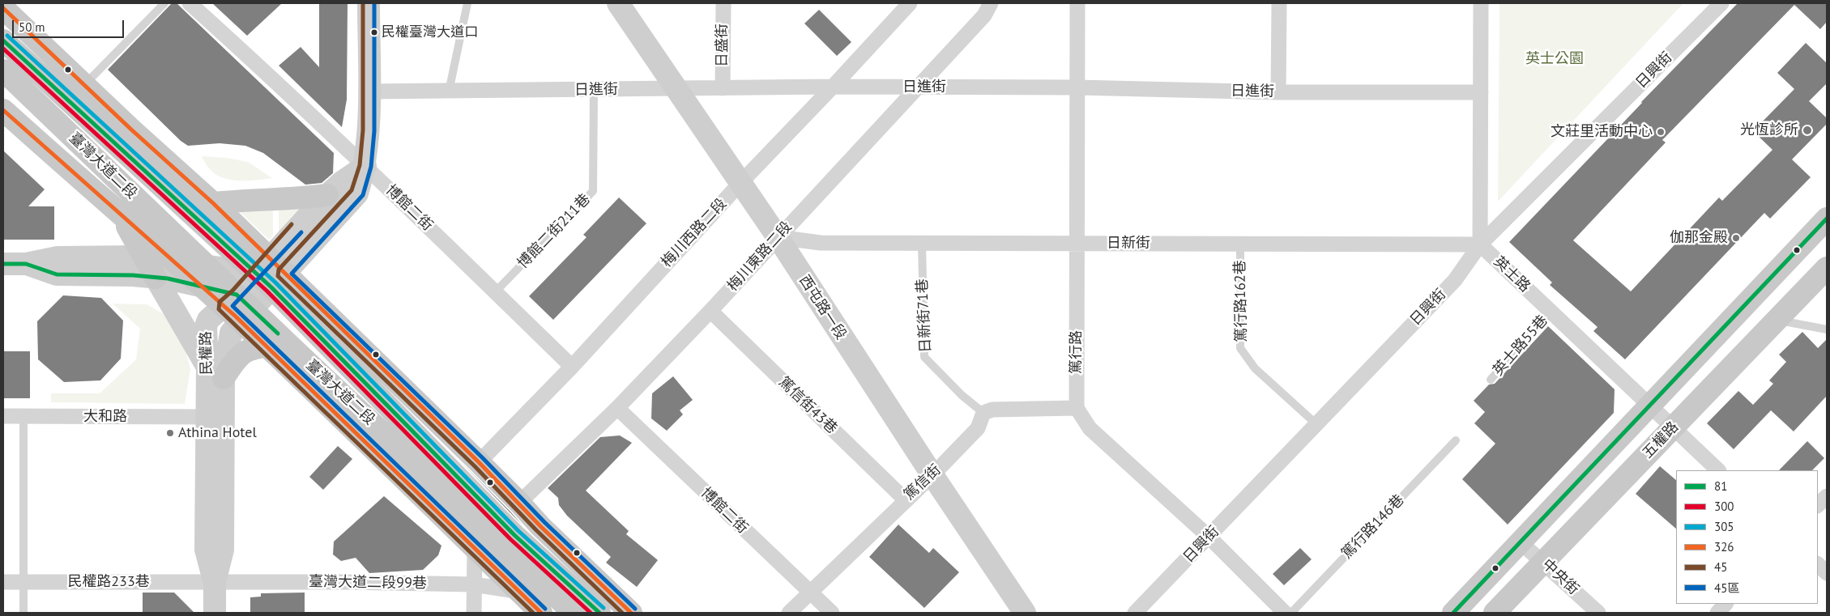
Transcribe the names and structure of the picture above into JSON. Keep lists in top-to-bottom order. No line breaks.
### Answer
{"streets":{"main road":["臺灣大道二段","五權路"],"street":["日盛街","日興街","日進街","博館二街","梅川西路二段","日新街","梅川東路二段","英士路","西屯路一段","篤行路","民權路","篤信街43巷","大和路","篤信街","中央街","民權路233巷","臺灣大道二段99巷"],"lane":["博館二街211巷","篤行路162巷","日新街71巷","英士路55巷","篤行路146巷"]},"crossings":[["日盛街","日進街"],["日興街","日新街"],["日興街","英士路"],["日興街","篤行路162巷"],["日進街","博館二街211巷"],["日進街","梅川西路二段"],["日進街","梅川東路二段"],["日進街","英士路"],["日進街","西屯路一段"],["日進街","篤行路"],["日進街","民權路"],["臺灣大道二段","梅川西路二段"],["臺灣大道二段","梅川東路二段"],["臺灣大道二段","民權路"],["臺灣大道二段","臺灣大道二段99巷"],["博館二街","博館二街211巷"],["博館二街","梅川西路二段"],["博館二街","梅川東路二段"],["博館二街","民權路"],["博館二街","篤信街"],["梅川西路二段","西屯路一段"],["日新街","梅川東路二段"],["日新街","英士路"],["日新街","篤行路162巷"],["日新街","西屯路一段"],["日新街","日新街71巷"],["日新街","篤行路"],["梅川東路二段","西屯路一段"],["梅川東路二段","篤信街43巷"],["英士路","英士路55巷"],["英士路","五權路"],["西屯路一段","篤信街"],["日新街71巷","篤信街"],["民權路","大和路"],["民權路","民權路233巷"],["民權路","臺灣大道二段99巷"],["篤信街43巷","篤信街"],["五權路","中央街"],["民權路233巷","臺灣大道二段99巷"]],"parks":["英士公園"],"places":["民權臺灣大道口","光恆診所","文莊里活動中心","伽那金殿","Athina Hotel"],"lines":["transit line 45","transit line 45區","transit line 326","transit line 305","transit line 81","transit line 300"],"legend":["81","300","305","326","45","45區"],"scale_bar":"50 m"}
